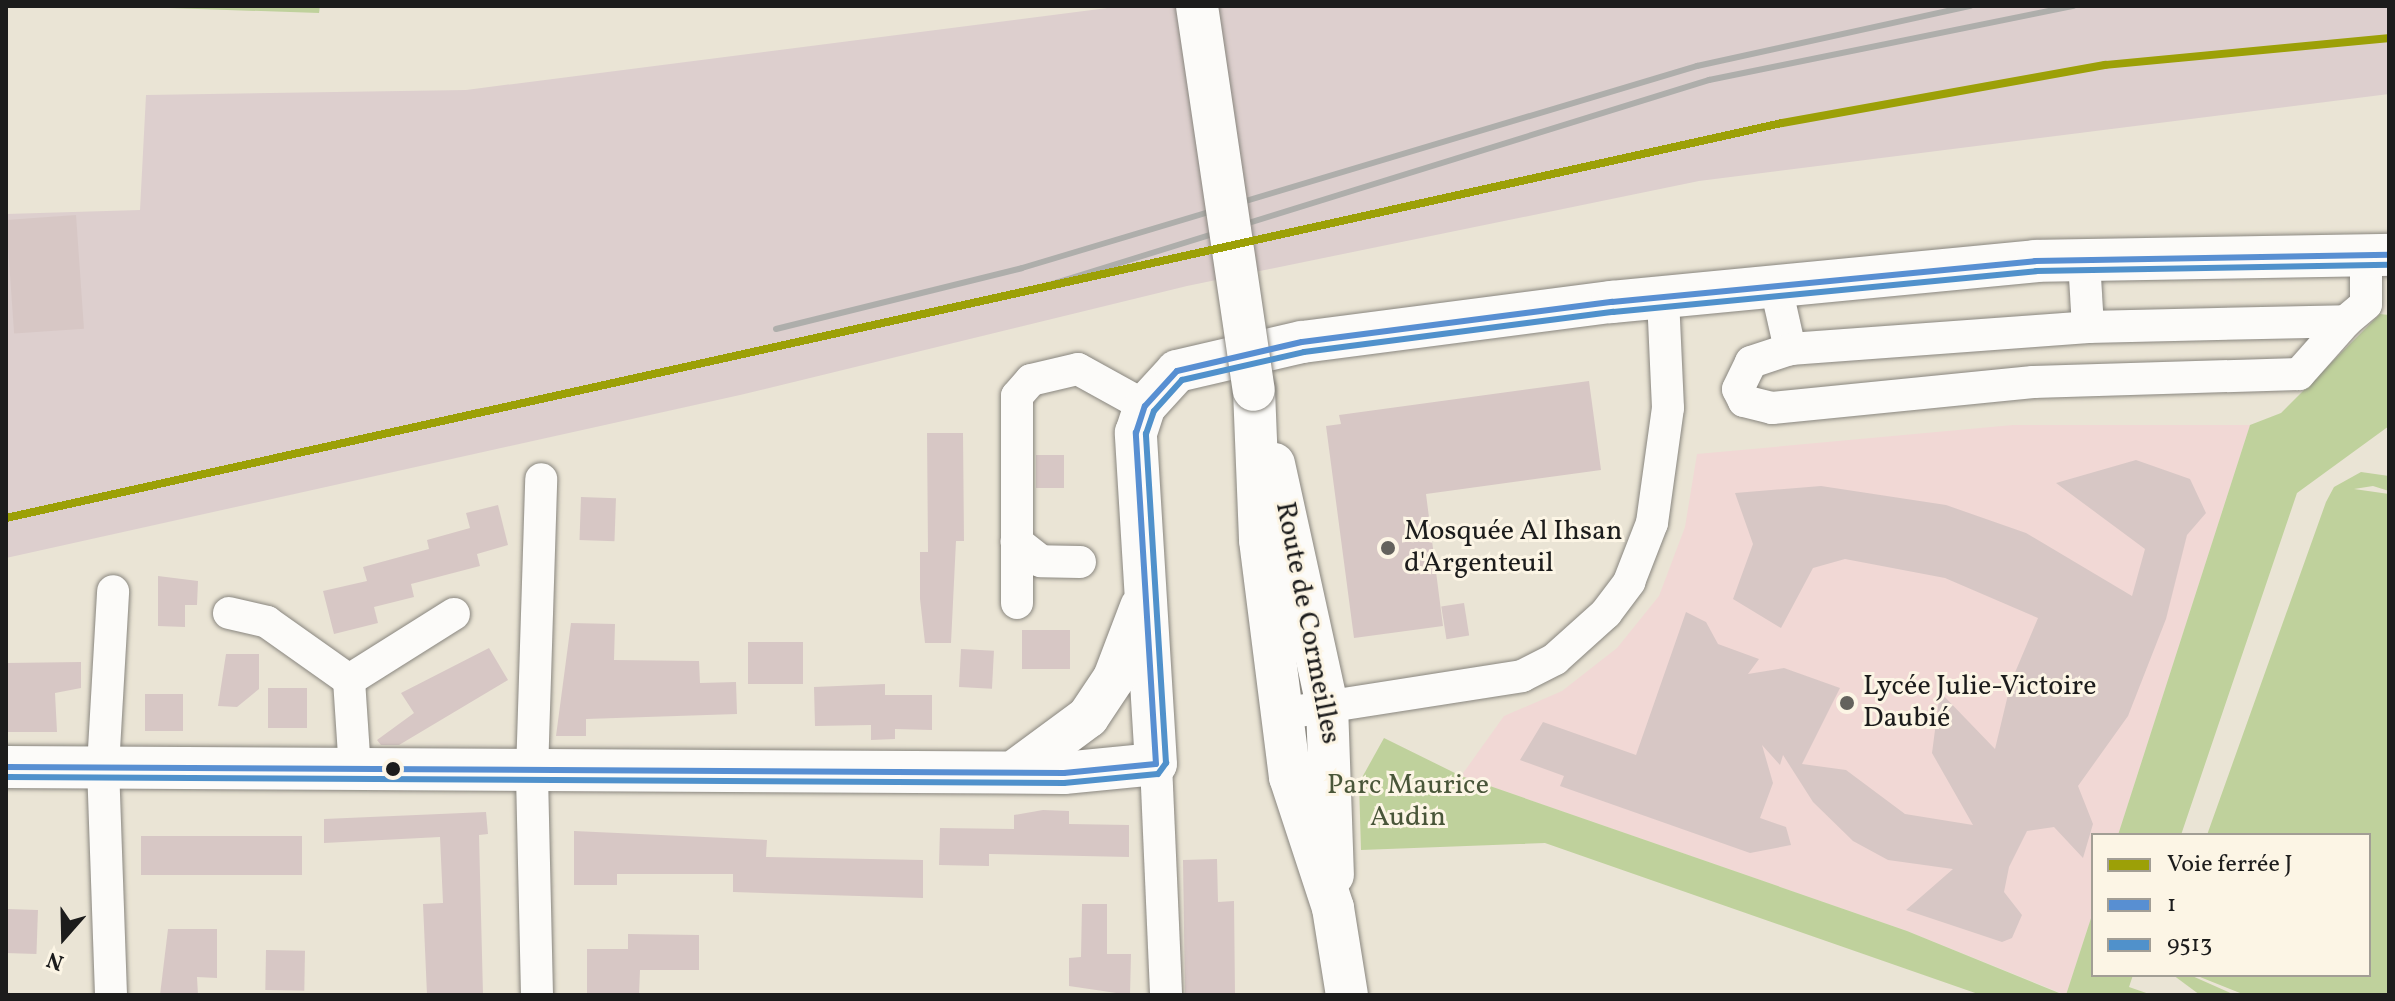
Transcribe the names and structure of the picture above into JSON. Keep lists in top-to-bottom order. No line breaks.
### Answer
{"streets":{"main road":["Route de Cormeilles"]},"parks":["Parc Maurice Audin"],"places":["Mosquée Al Ihsan d'Argenteuil","Lycée Julie-Victoire Daubié"],"lines":["rail line J","transit line 1","transit line 9513"],"legend":["Voie ferrée J","1","9513"],"north":"bottom"}
